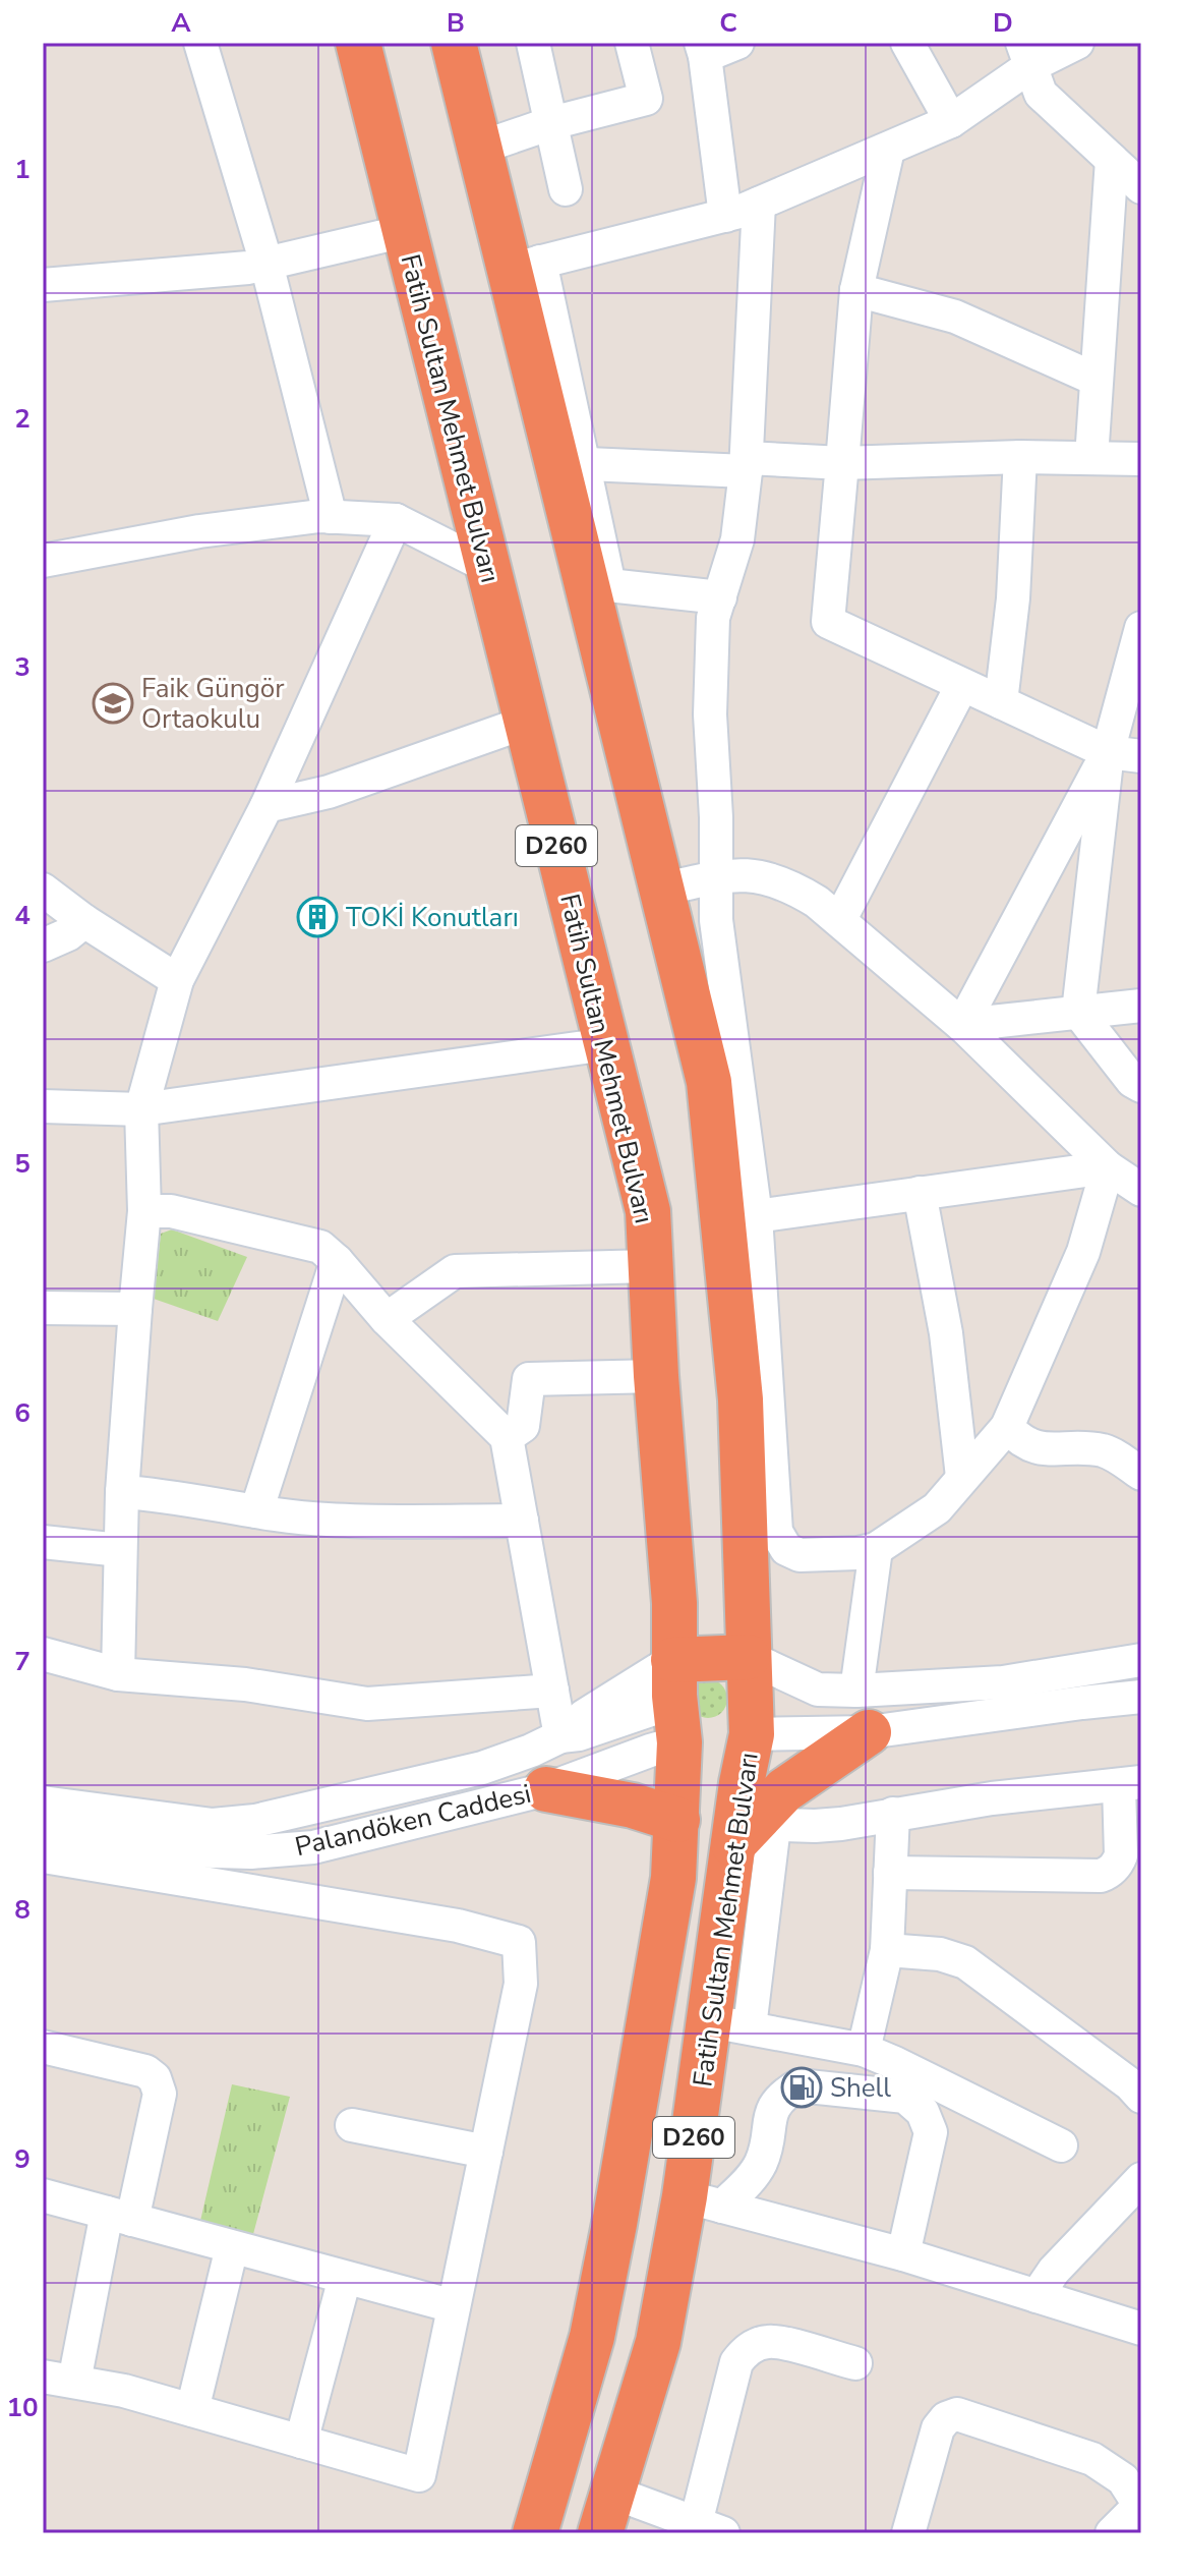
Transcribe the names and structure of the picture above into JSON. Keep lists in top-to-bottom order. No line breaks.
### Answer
{"streets":{"highway":["Fatih Sultan Mehmet Bulvarı","D260"],"street":["Palandöken Caddesi"]},"crossings":[["Fatih Sultan Mehmet Bulvarı","D260"],["Fatih Sultan Mehmet Bulvarı","Palandöken Caddesi"]],"places":{"school or university":["Faik Güngör Ortaokulu"],"building":["TOKİ Konutları"],"fuel station":["Shell"]},"grid":{"columns":["A","B","C","D"],"rows":["1","2","3","4","5","6","7","8","9","10"]}}
